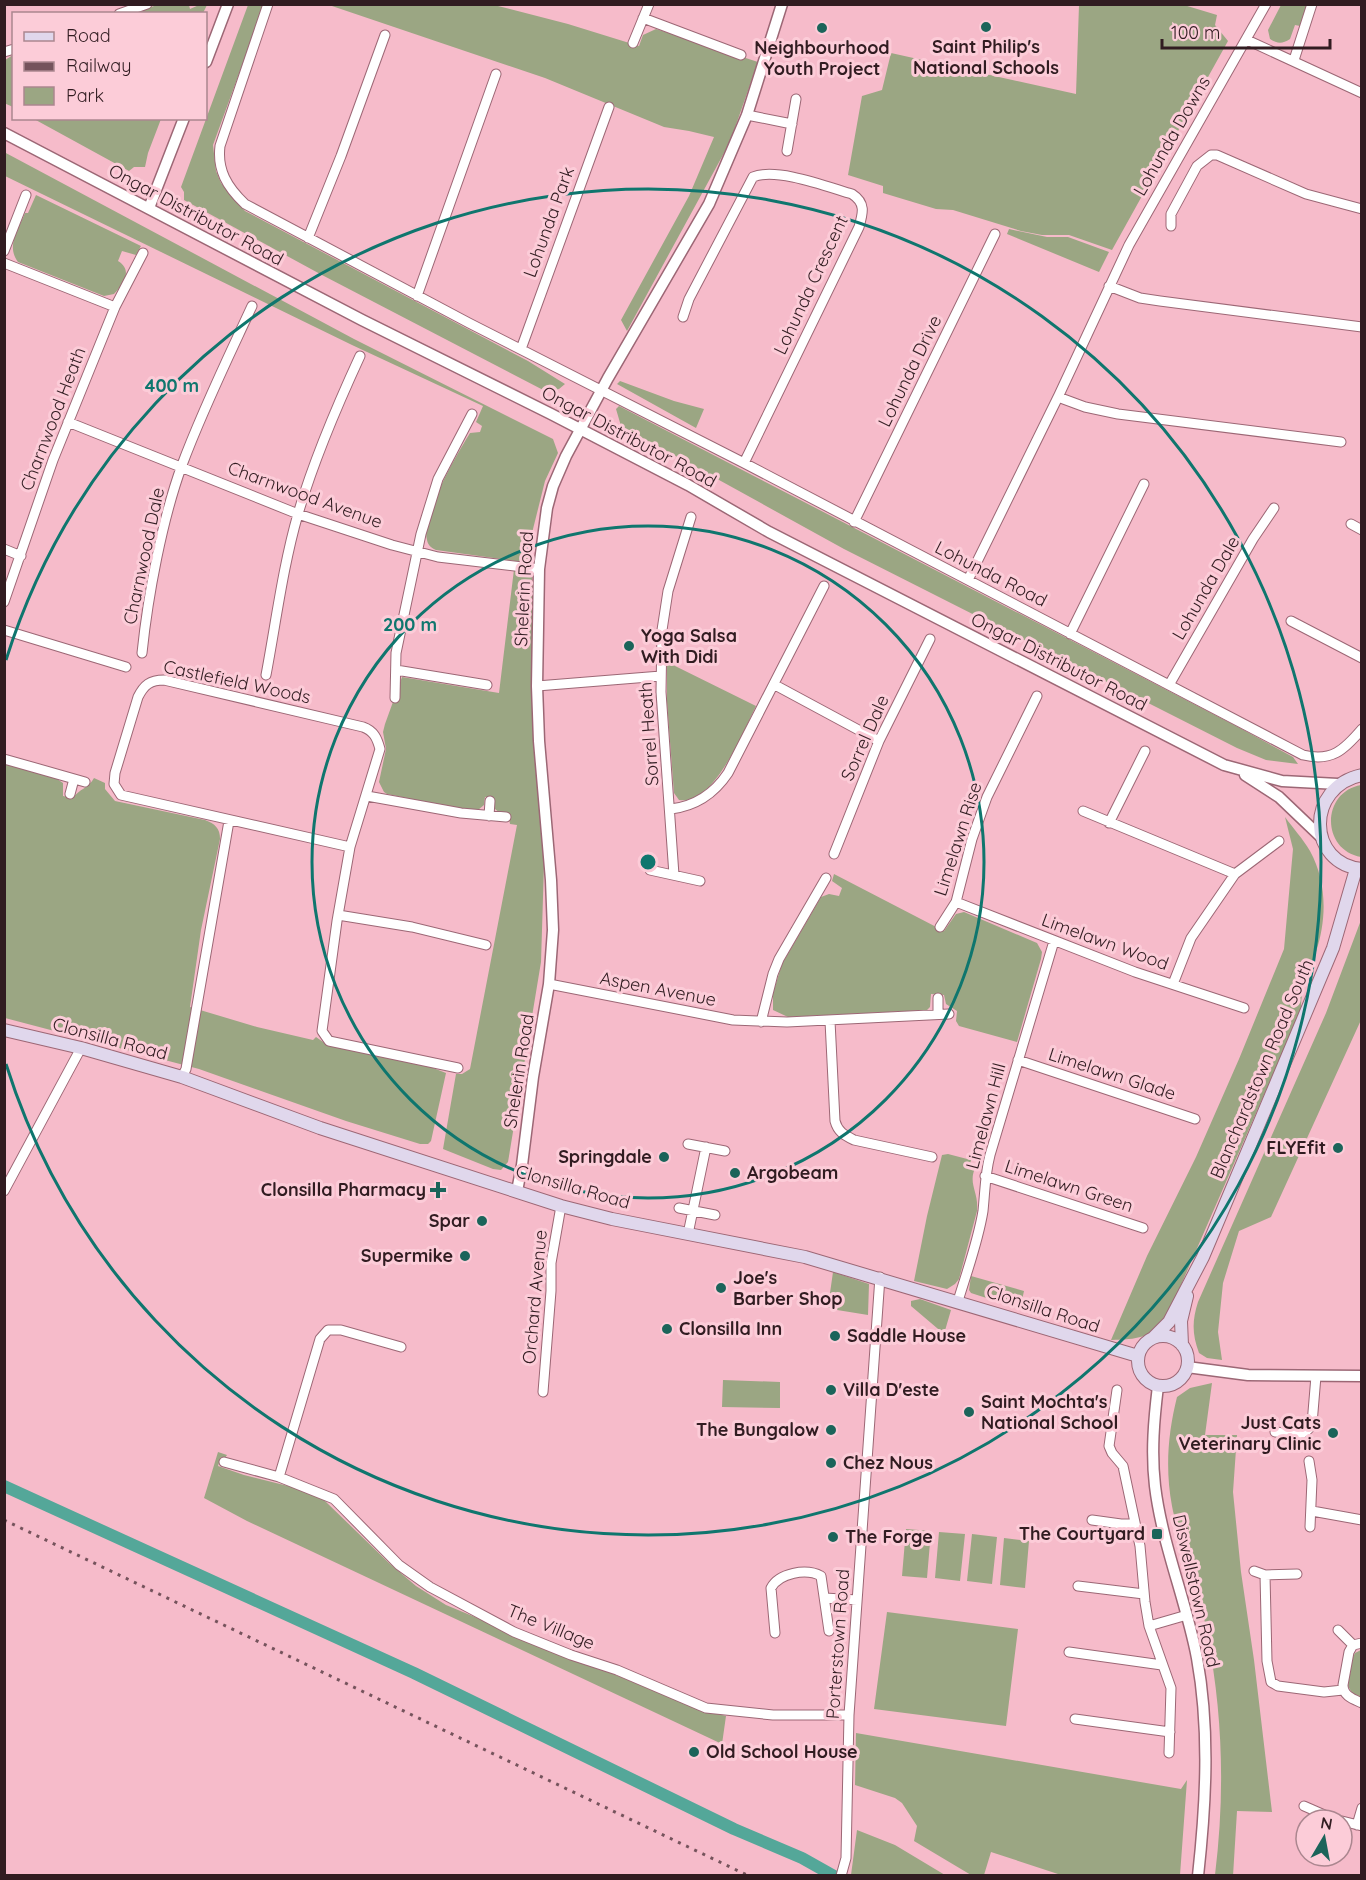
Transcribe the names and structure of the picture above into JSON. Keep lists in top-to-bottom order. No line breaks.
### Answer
{"streets":{"main road":["Clonsilla Road","Blanchardstown Road South"],"street":["Lohunda Downs","Ongar Distributor Road","Lohunda Park","Lohunda Crescent","Lohunda Drive","Charnwood Heath","Charnwood Avenue","Charnwood Dale","Lohunda Road","Lohunda Dale","Shelerin Road","Castlefield Woods","Sorrel Heath","Sorrel Dale","Limelawn Rise","Limelawn Wood","Aspen Avenue","Limelawn Glade","Limelawn Hill","Limelawn Green","Orchard Avenue","Diswellstown Road","The Village","Porterstown Road"]},"crossings":[["Lohunda Downs","Lohunda Road"],["Ongar Distributor Road","Shelerin Road"],["Lohunda Crescent","Lohunda Road"],["Lohunda Drive","Lohunda Road"],["Charnwood Heath","Charnwood Avenue"],["Charnwood Avenue","Charnwood Dale"],["Charnwood Avenue","Shelerin Road"],["Lohunda Road","Lohunda Dale"],["Lohunda Road","Shelerin Road"],["Shelerin Road","Aspen Avenue"],["Shelerin Road","Clonsilla Road"],["Limelawn Rise","Limelawn Wood"],["Limelawn Wood","Limelawn Hill"],["Clonsilla Road","Blanchardstown Road South"],["Clonsilla Road","Limelawn Hill"],["Clonsilla Road","Orchard Avenue"],["Clonsilla Road","Diswellstown Road"],["Clonsilla Road","Porterstown Road"],["Blanchardstown Road South","Diswellstown Road"],["Limelawn Glade","Limelawn Hill"],["Limelawn Hill","Limelawn Green"],["The Village","Porterstown Road"]],"places":{"other":["Saint Philip's National Schools","Neighbourhood Youth Project","Yoga Salsa With Didi","FLYEfit","Springdale","Argobeam","Spar","Supermike","Joe's Barber Shop","Clonsilla Inn","Saddle House","Villa D'este","Saint Mochta's National School","The Bungalow","Just Cats Veterinary Clinic","Chez Nous","The Forge","Old School House"],"health":["Clonsilla Pharmacy"],"transit":["The Courtyard"]},"legend":["Road","Railway","Park"],"scale_bar":"100 m","north":"top","rings":["400 m","200 m"]}
